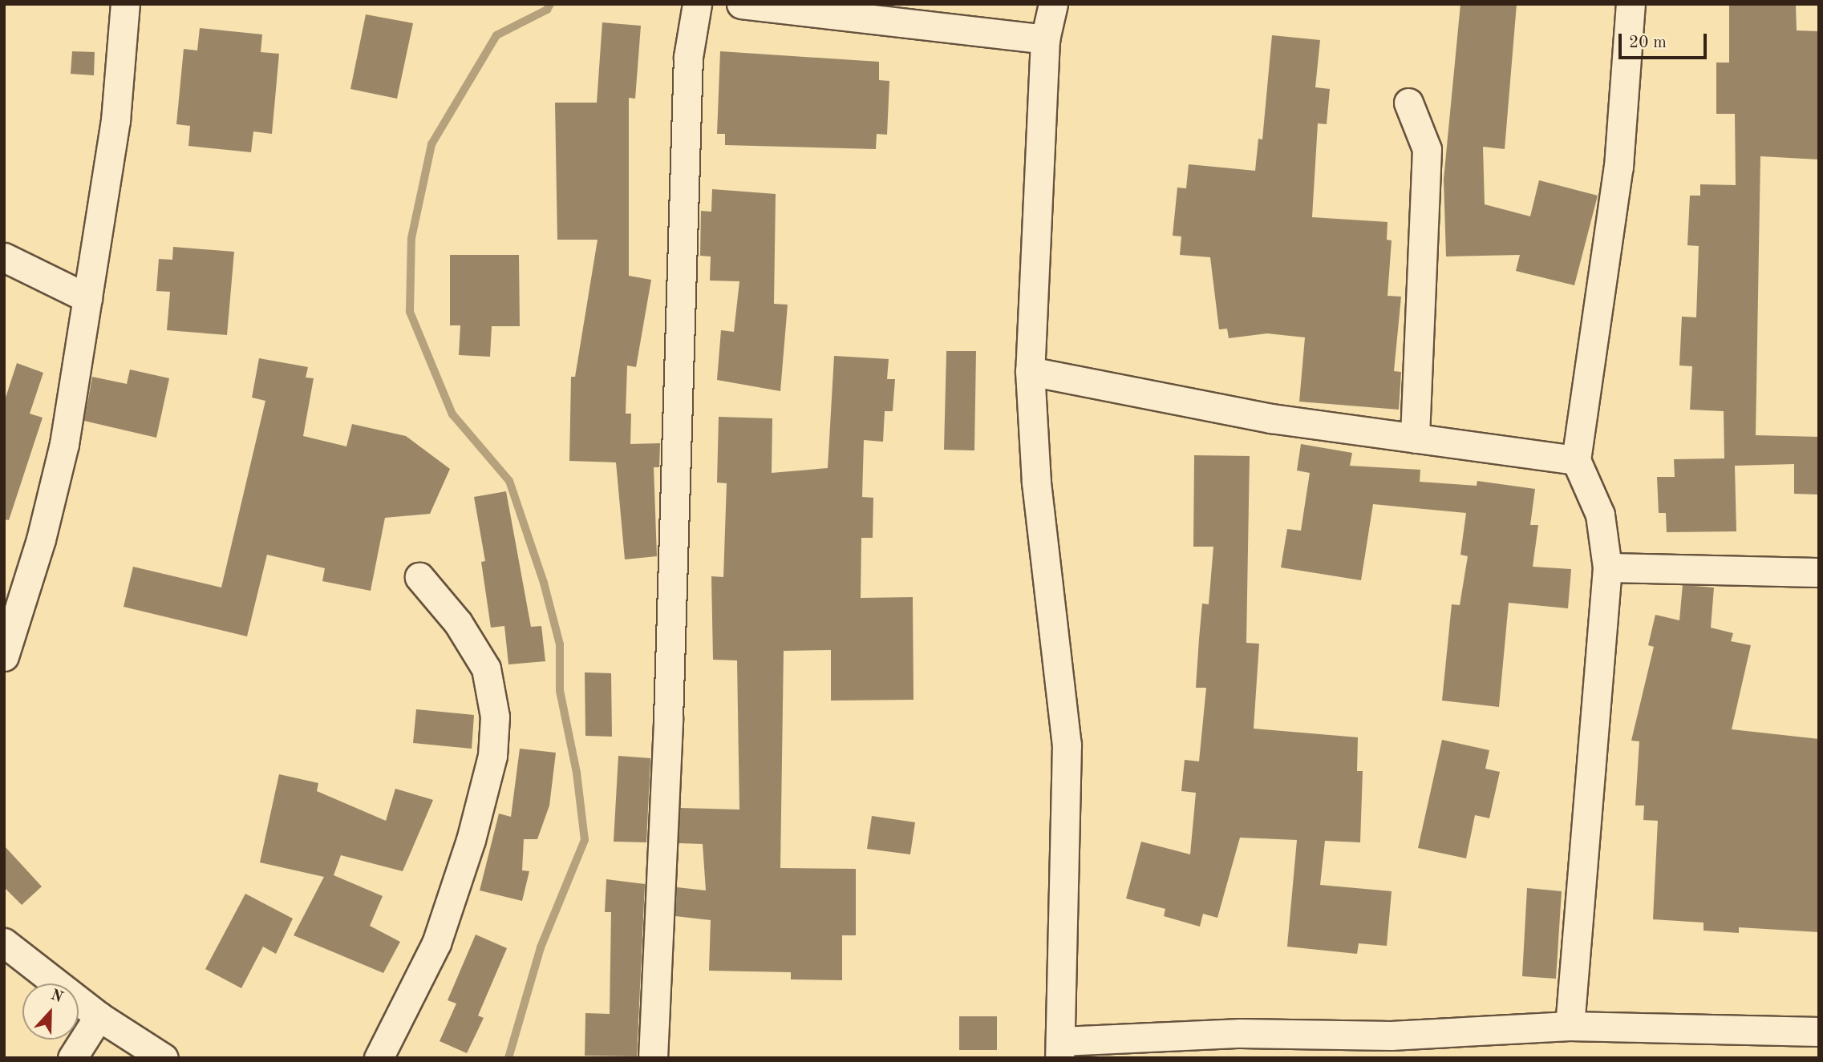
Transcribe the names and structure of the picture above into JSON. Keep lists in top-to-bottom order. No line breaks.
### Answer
{"scale_bar":"20 m","north":"top"}
